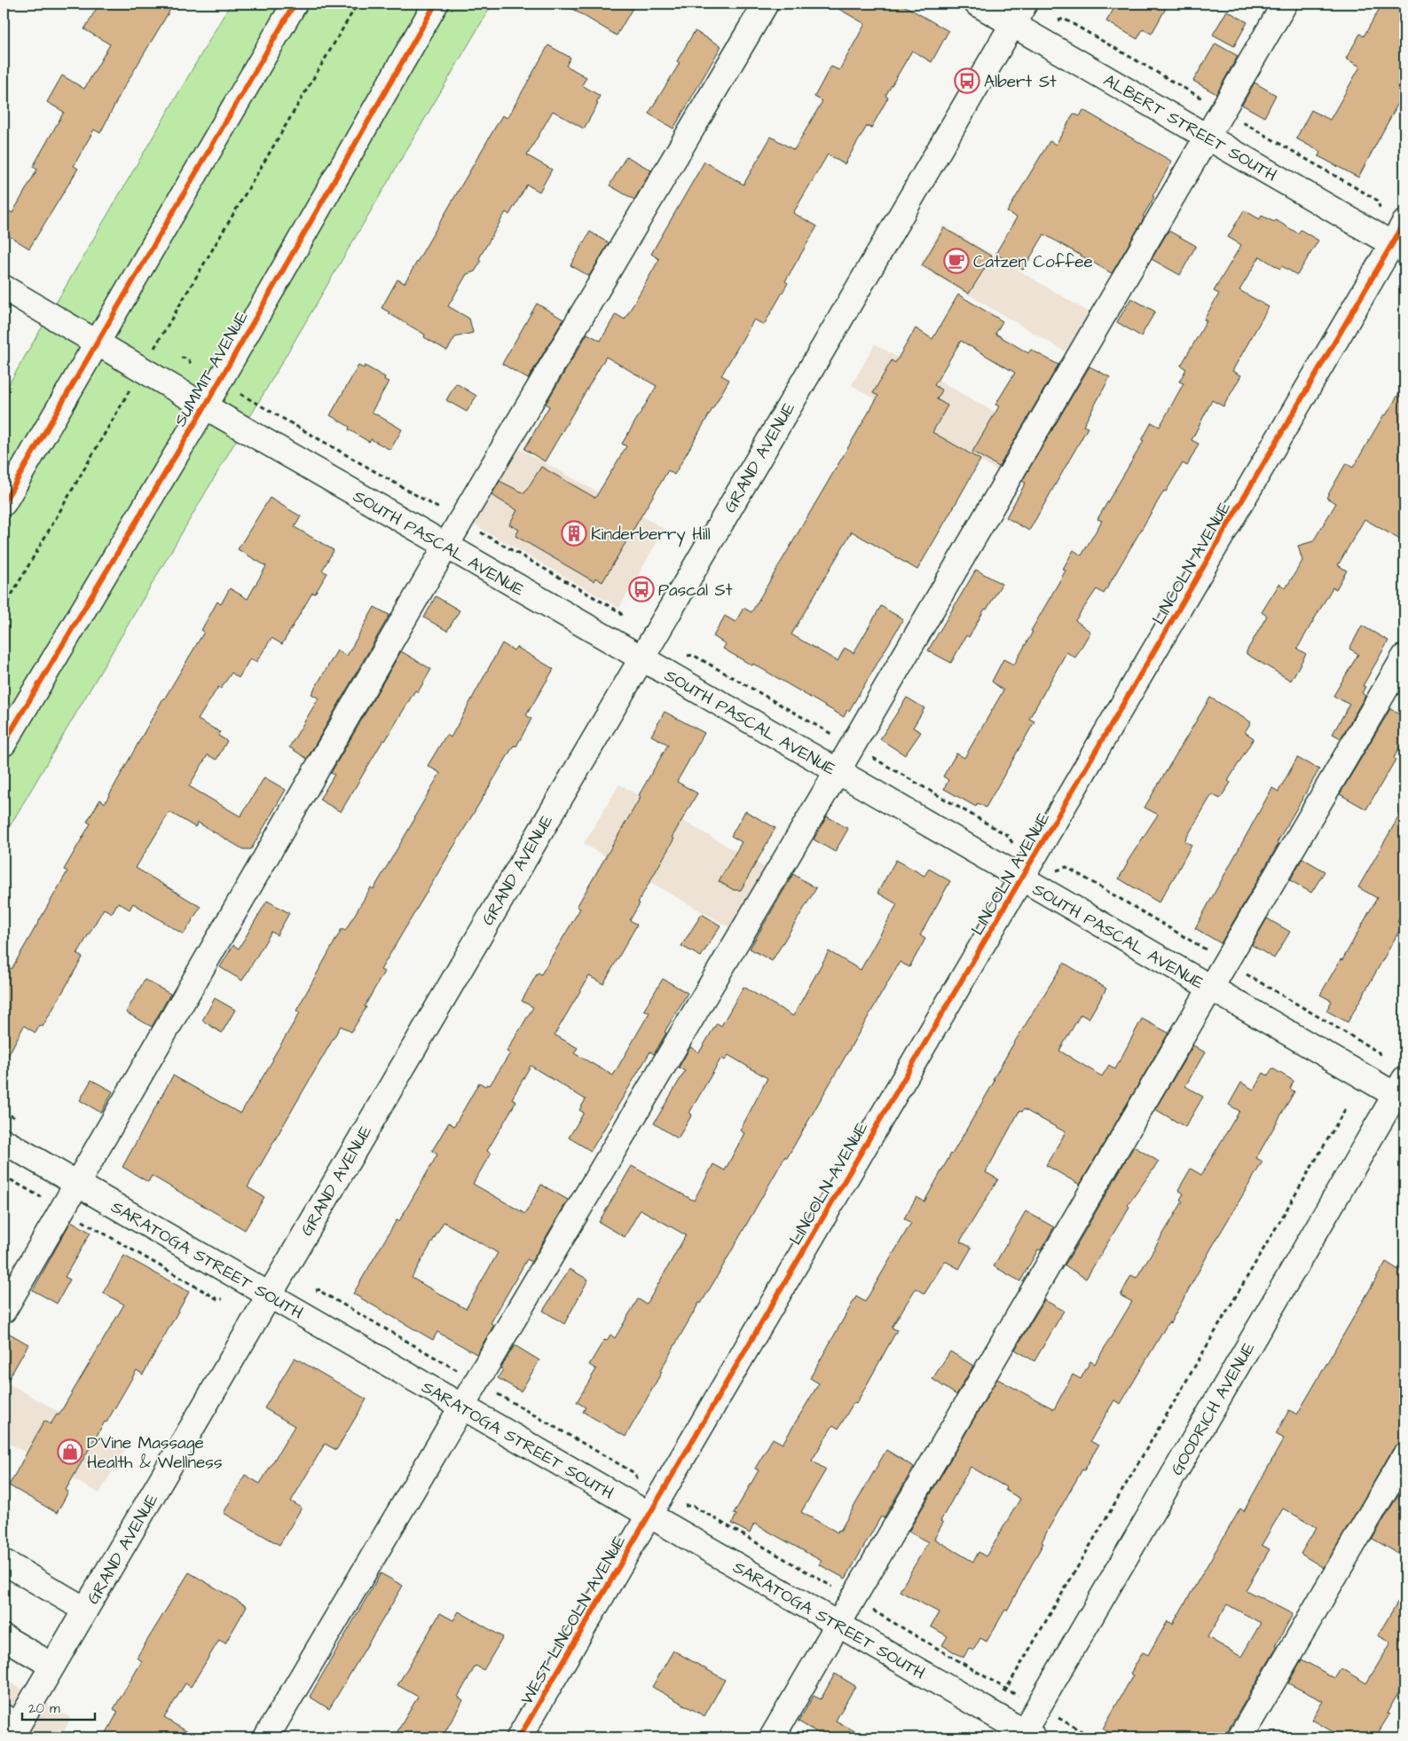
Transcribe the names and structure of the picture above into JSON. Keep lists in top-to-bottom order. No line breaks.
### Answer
{"streets":{"street":["ALBERT STREET SOUTH","SUMMIT AVENUE","GRAND AVENUE","SOUTH PASCAL AVENUE","LINCOLN AVENUE","SARATOGA STREET SOUTH","GOODRICH AVENUE","WEST LINCOLN AVENUE"]},"crossings":[["ALBERT STREET SOUTH","GRAND AVENUE"],["ALBERT STREET SOUTH","LINCOLN AVENUE"],["SUMMIT AVENUE","SOUTH PASCAL AVENUE"],["GRAND AVENUE","SOUTH PASCAL AVENUE"],["GRAND AVENUE","SARATOGA STREET SOUTH"],["SOUTH PASCAL AVENUE","LINCOLN AVENUE"],["SOUTH PASCAL AVENUE","GOODRICH AVENUE"],["LINCOLN AVENUE","SARATOGA STREET SOUTH"],["LINCOLN AVENUE","WEST LINCOLN AVENUE"],["SARATOGA STREET SOUTH","GOODRICH AVENUE"],["SARATOGA STREET SOUTH","WEST LINCOLN AVENUE"]],"places":{"bus stop":["Albert St","Pascal St"],"cafe":["Catzen Coffee"],"building":["Kinderberry Hill"],"shop":["D'Vine Massage Health & Wellness"]},"scale_bar":"20 m"}
